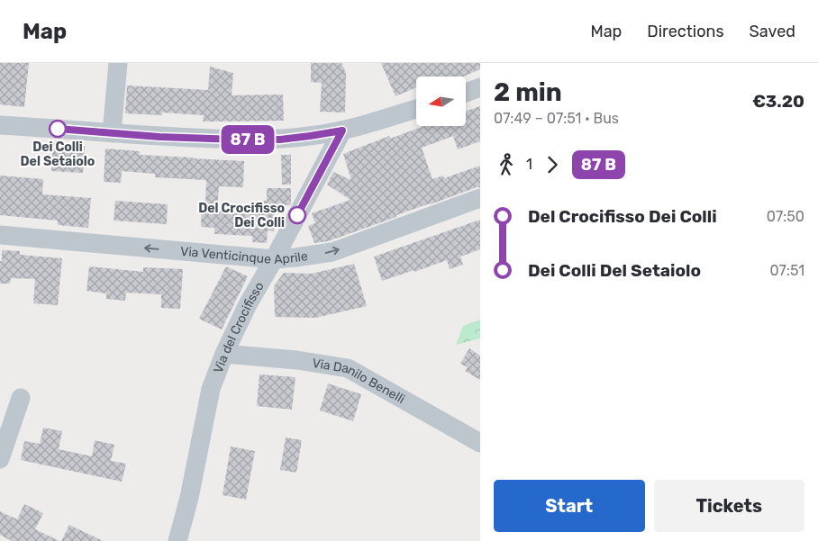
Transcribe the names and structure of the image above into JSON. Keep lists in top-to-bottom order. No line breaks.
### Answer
{"streets":{"street":["Via Venticinque Aprile","Via del Crocifisso","Via Danilo Benelli"]},"crossings":[["Via Venticinque Aprile","Via del Crocifisso"],["Via del Crocifisso","Via Danilo Benelli"]],"places":["Dei Colli Del Setaiolo","Del Crocifisso Dei Colli"],"north":"left","page":{"header":"Map","nav":["Map","Directions","Saved"],"on_map":"87 B","heading":["2 min","07:49 – 07:51 · Bus","€3.20"],"legs":["1","87 B"],"list":[{"name":"Del Crocifisso Dei Colli","value":"07:50"},{"name":"Dei Colli Del Setaiolo","value":"07:51"}],"buttons":["Start","Tickets"]}}
